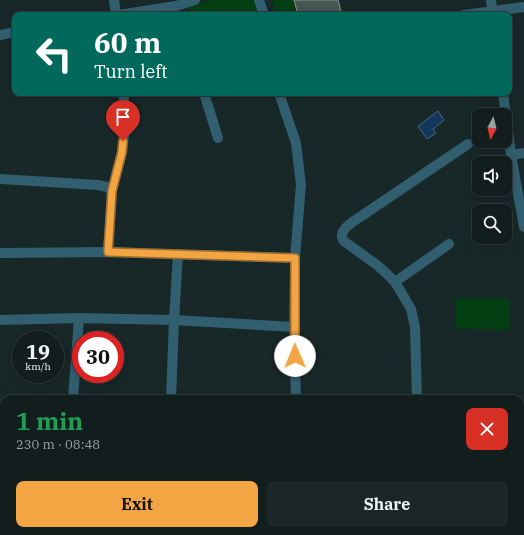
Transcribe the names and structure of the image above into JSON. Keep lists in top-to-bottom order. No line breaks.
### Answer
{"north":"bottom","page":{"turn":["60 m","Turn left"],"speed":"19 km/h","limit":"30","heading":["1 min","230 m · 08:48"],"buttons":["Exit","Share"]}}
